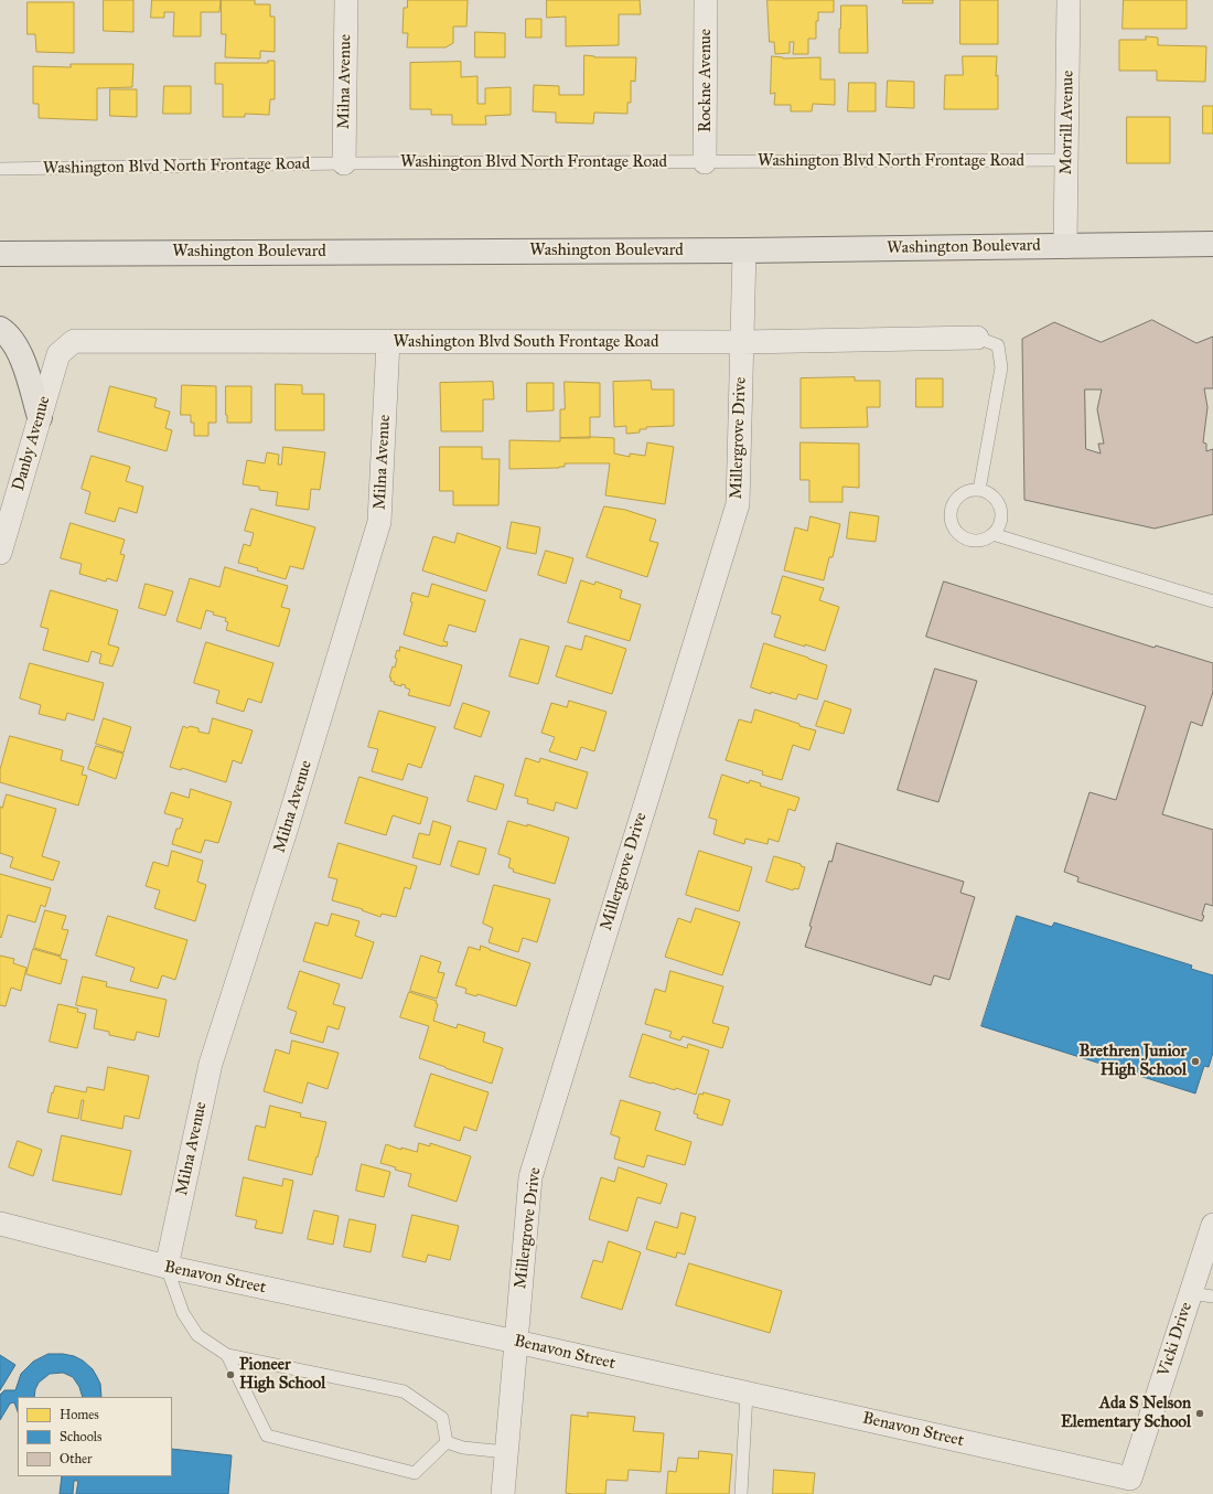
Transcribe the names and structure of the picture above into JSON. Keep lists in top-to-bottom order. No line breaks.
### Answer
{"streets":{"main road":["Washington Boulevard"],"street":["Rockne Avenue","Milna Avenue","Morrill Avenue","Washington Blvd South Frontage Road","Millergrove Drive","Danby Avenue","Benavon Street","Vicki Drive"],"lane":["Washington Blvd North Frontage Road"]},"crossings":[["Rockne Avenue","Washington Blvd North Frontage Road"],["Milna Avenue","Washington Blvd North Frontage Road"],["Milna Avenue","Washington Blvd South Frontage Road"],["Milna Avenue","Benavon Street"],["Morrill Avenue","Washington Blvd North Frontage Road"],["Morrill Avenue","Washington Boulevard"],["Washington Boulevard","Millergrove Drive"],["Washington Blvd South Frontage Road","Millergrove Drive"],["Washington Blvd South Frontage Road","Danby Avenue"],["Millergrove Drive","Benavon Street"],["Benavon Street","Vicki Drive"]],"places":["Brethren Junior High School","Pioneer High School","Ada S Nelson Elementary School"],"legend":["Homes","Schools","Other"]}
